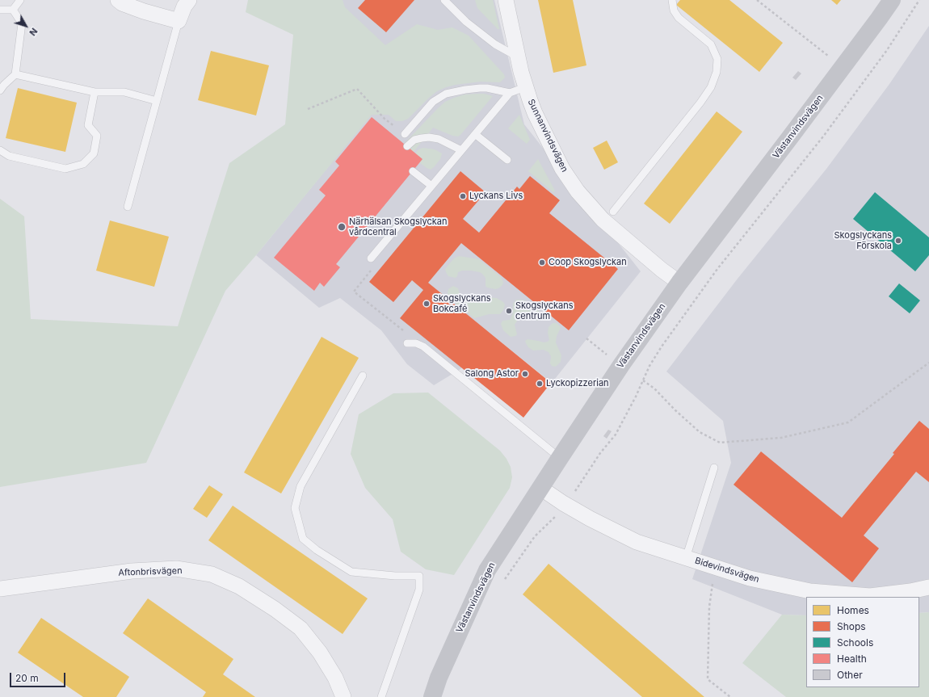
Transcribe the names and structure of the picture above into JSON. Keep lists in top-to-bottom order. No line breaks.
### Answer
{"streets":{"street":["Västanvindsvägen","Sunnanvindsvägen","Bidevindsvägen","Aftonbrisvägen"]},"crossings":[["Västanvindsvägen","Sunnanvindsvägen"],["Västanvindsvägen","Bidevindsvägen"]],"places":["Lyckans Livs","Närhälsan Skogslyckan vårdcentral","Skogslyckans Förskola","Coop Skogslyckan","Skogslyckans Bokcafé","Skogslyckans centrum","Salong Astor","Lyckopizzerian"],"legend":["Homes","Shops","Schools","Health","Other"],"scale_bar":"20 m","north":"bottom right"}
